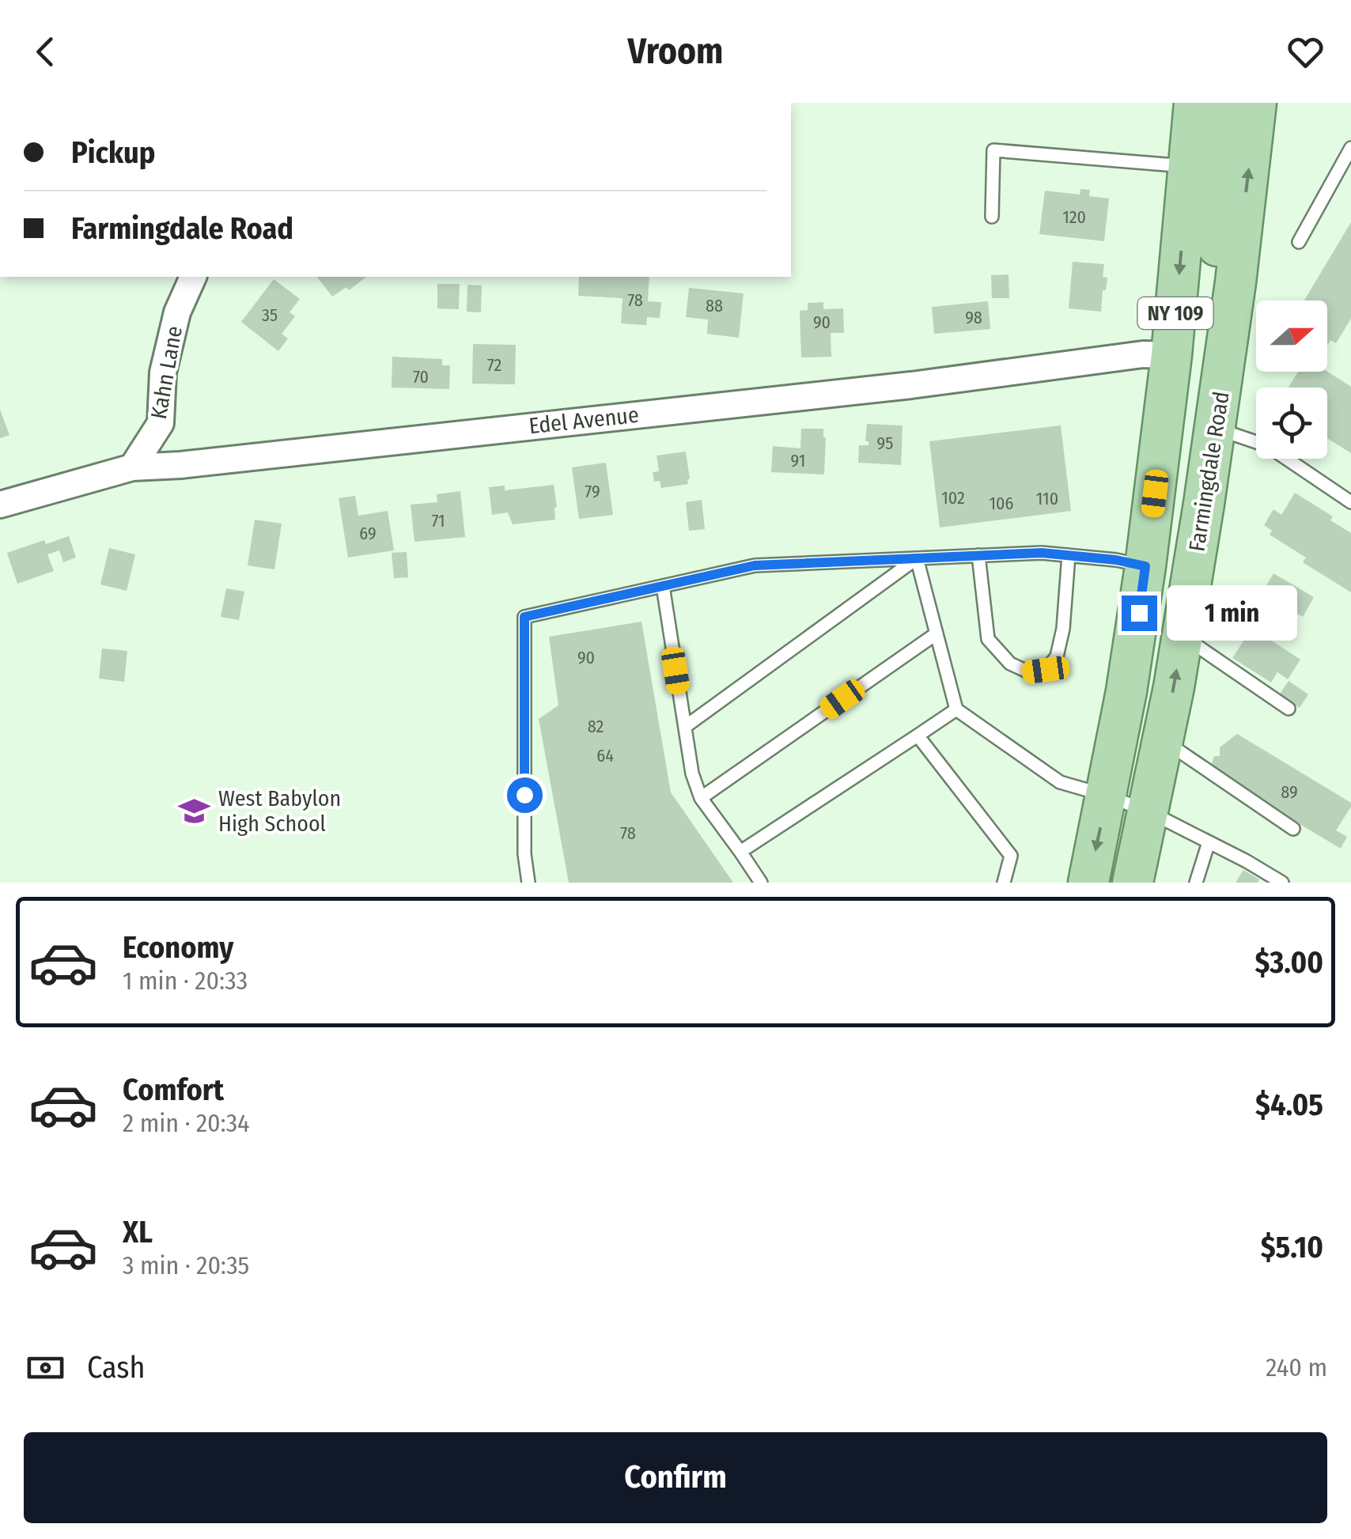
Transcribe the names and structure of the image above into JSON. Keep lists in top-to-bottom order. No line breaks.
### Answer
{"streets":{"main road":["NY 109","Farmingdale Road"],"street":["Kahn Lane","Edel Avenue"]},"crossings":[["NY 109","Edel Avenue"],["Kahn Lane","Edel Avenue"]],"places":{"school or university":["West Babylon High School"]},"house_numbers":["120","78","88","35","98","90","72","70","95","91","79","102","110","106","71","69","90","82","64","89","78"],"north":"right","page":{"header":"Vroom","banner":["Pickup","Farmingdale Road"],"bubble":"1 min","list":[{"name":"Economy","note":"1 min · 20:33","value":"$3.00"},{"name":"Comfort","note":"2 min · 20:34","value":"$4.05"},{"name":"XL","note":"3 min · 20:35","value":"$5.10"}],"pay":["Cash","240 m"],"buttons":"Confirm"}}
